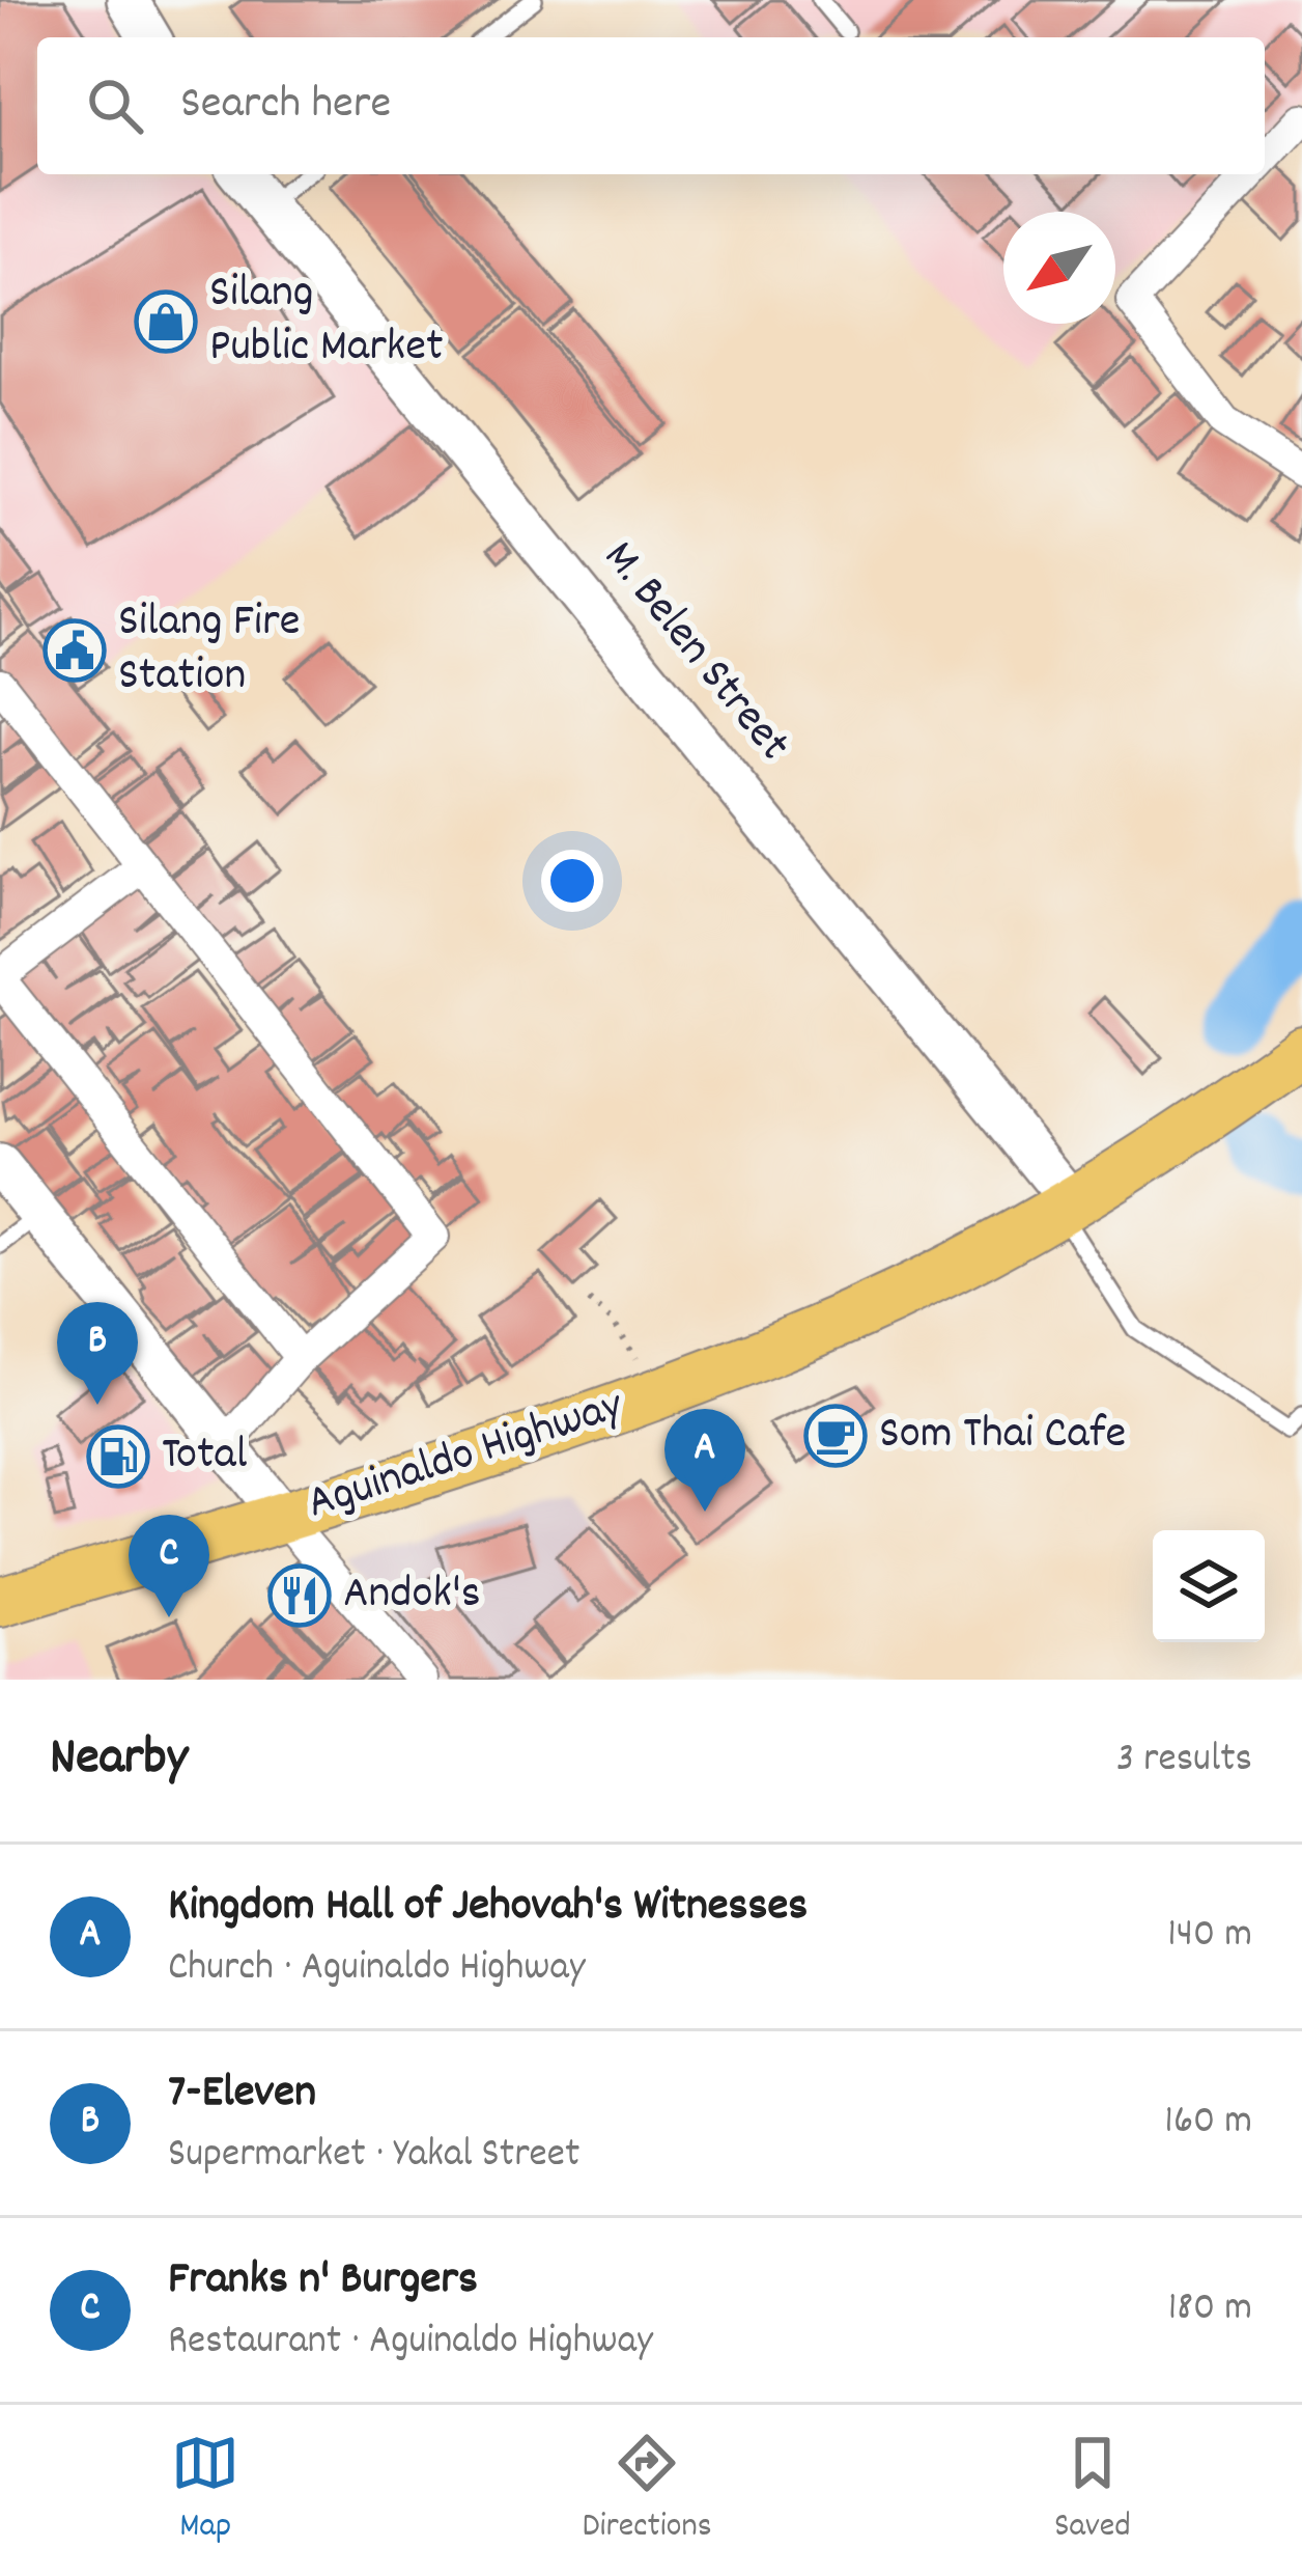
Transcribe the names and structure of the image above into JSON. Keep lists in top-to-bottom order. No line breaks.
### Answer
{"streets":{"main road":["Aguinaldo Highway"],"street":["M. Belen Street"]},"crossings":[["M. Belen Street","Aguinaldo Highway"]],"places":{"shop":["Silang Public Market"],"public building":["Silang Fire Station"],"cafe":["Som Thai Cafe"],"fuel station":["Total"],"restaurant":["Andok's"]},"north":"bottom left","page":{"search":"Search here","pins":["B","A","C"],"heading":["Nearby","3 results"],"list":[{"mark":"A","name":"Kingdom Hall of Jehovah's Witnesses","note":"Church · Aguinaldo Highway","value":"140 m"},{"mark":"B","name":"7-Eleven","note":"Supermarket · Yakal Street","value":"160 m"},{"mark":"C","name":"Franks n' Burgers","note":"Restaurant · Aguinaldo Highway","value":"180 m"}],"nav":["Map","Directions","Saved"]}}
